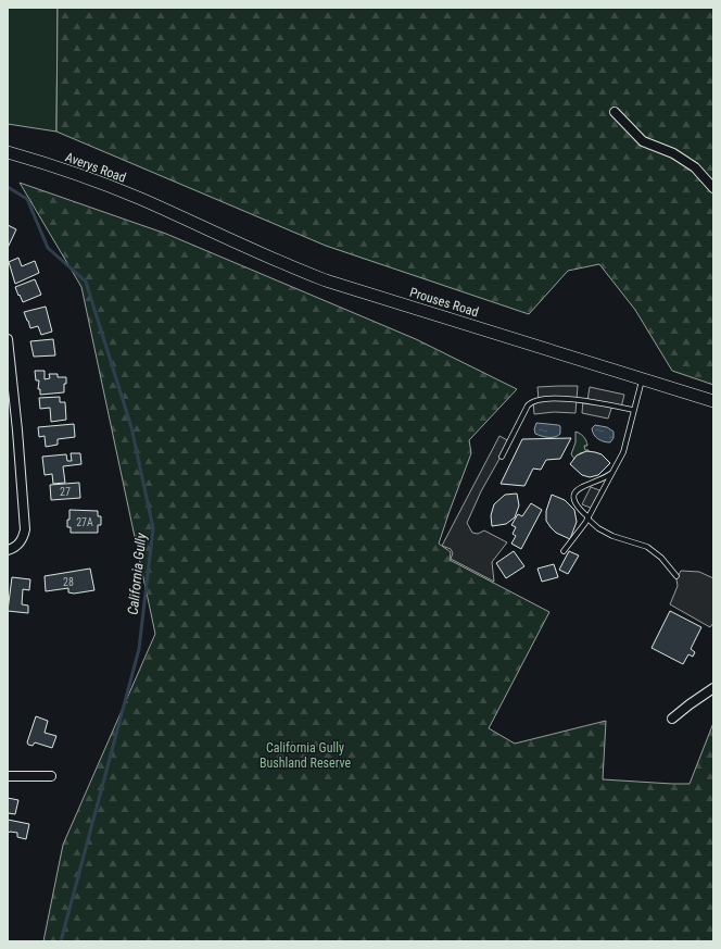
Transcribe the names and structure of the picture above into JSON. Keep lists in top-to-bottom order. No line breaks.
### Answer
{"streets":{"street":["Averys Road","Prouses Road"]},"crossings":[["Averys Road","Prouses Road"]],"water":["California Gully"],"parks":["California Gully Bushland Reserve"],"house_numbers":["27","27A","28"]}
